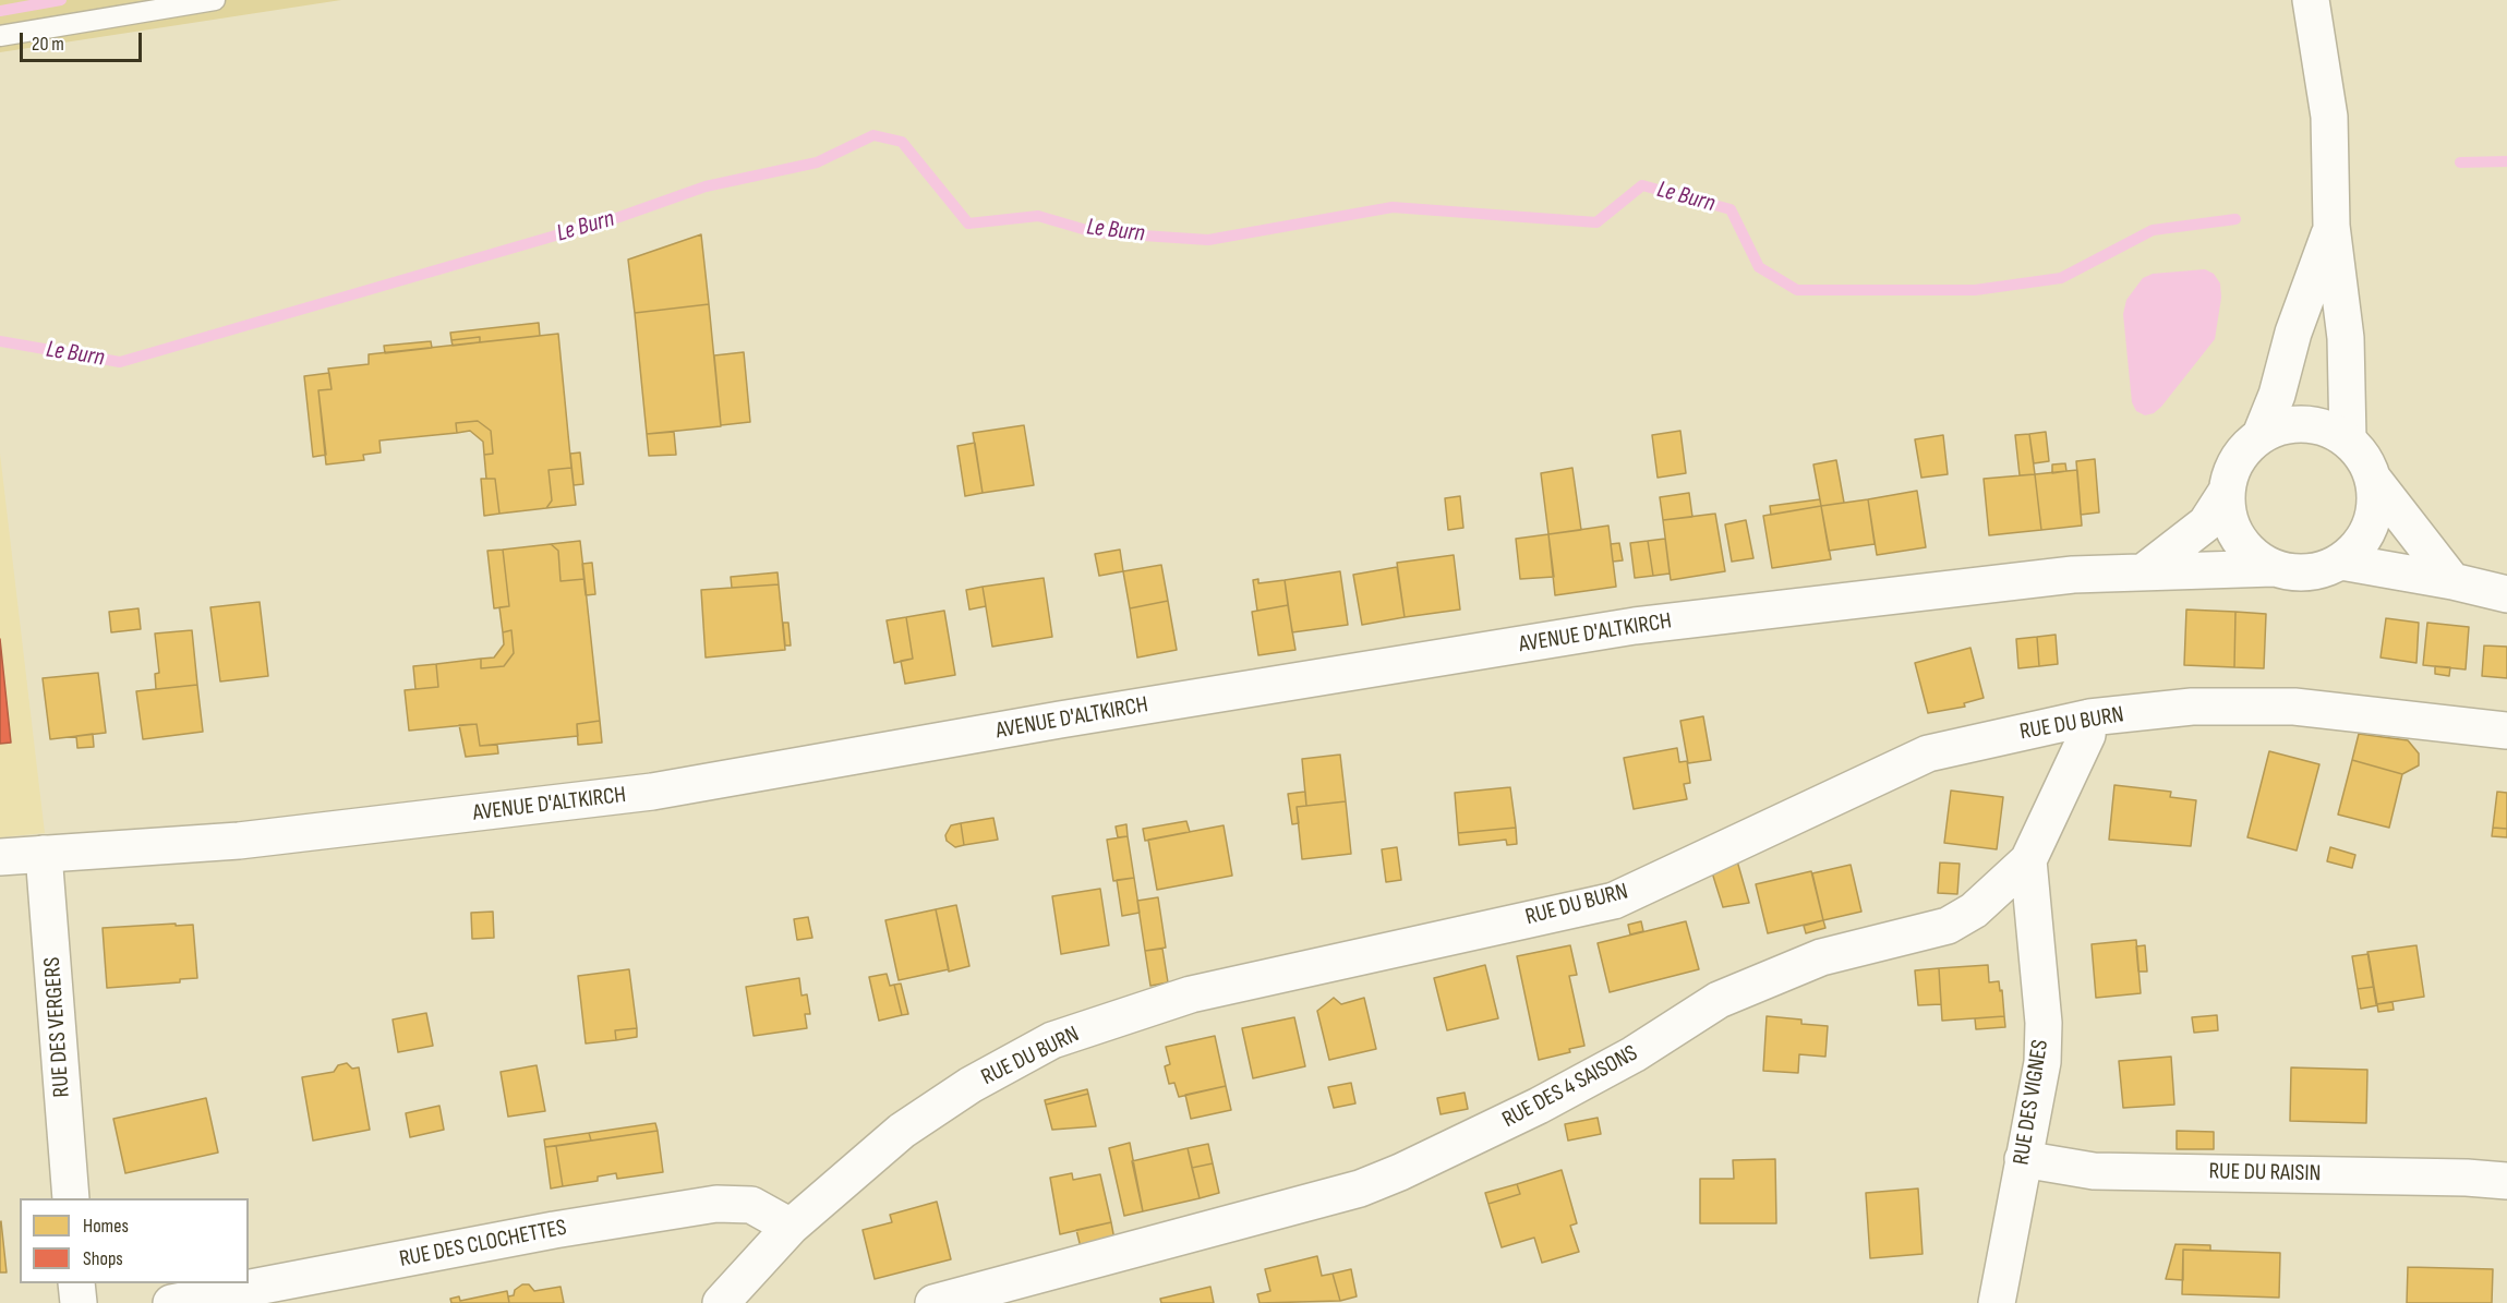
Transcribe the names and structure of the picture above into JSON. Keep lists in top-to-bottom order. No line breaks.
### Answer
{"streets":{"street":["AVENUE D'ALTKIRCH","RUE DU BURN","RUE DES VERGERS","RUE DES 4 SAISONS","RUE DES VIGNES","RUE DU RAISIN","RUE DES CLOCHETTES"]},"crossings":[["AVENUE D'ALTKIRCH","RUE DES VERGERS"],["RUE DU BURN","RUE DES 4 SAISONS"],["RUE DU BURN","RUE DES CLOCHETTES"],["RUE DES 4 SAISONS","RUE DES VIGNES"],["RUE DES VIGNES","RUE DU RAISIN"]],"water":["Le Burn"],"legend":["Homes","Shops"],"scale_bar":"20 m"}
